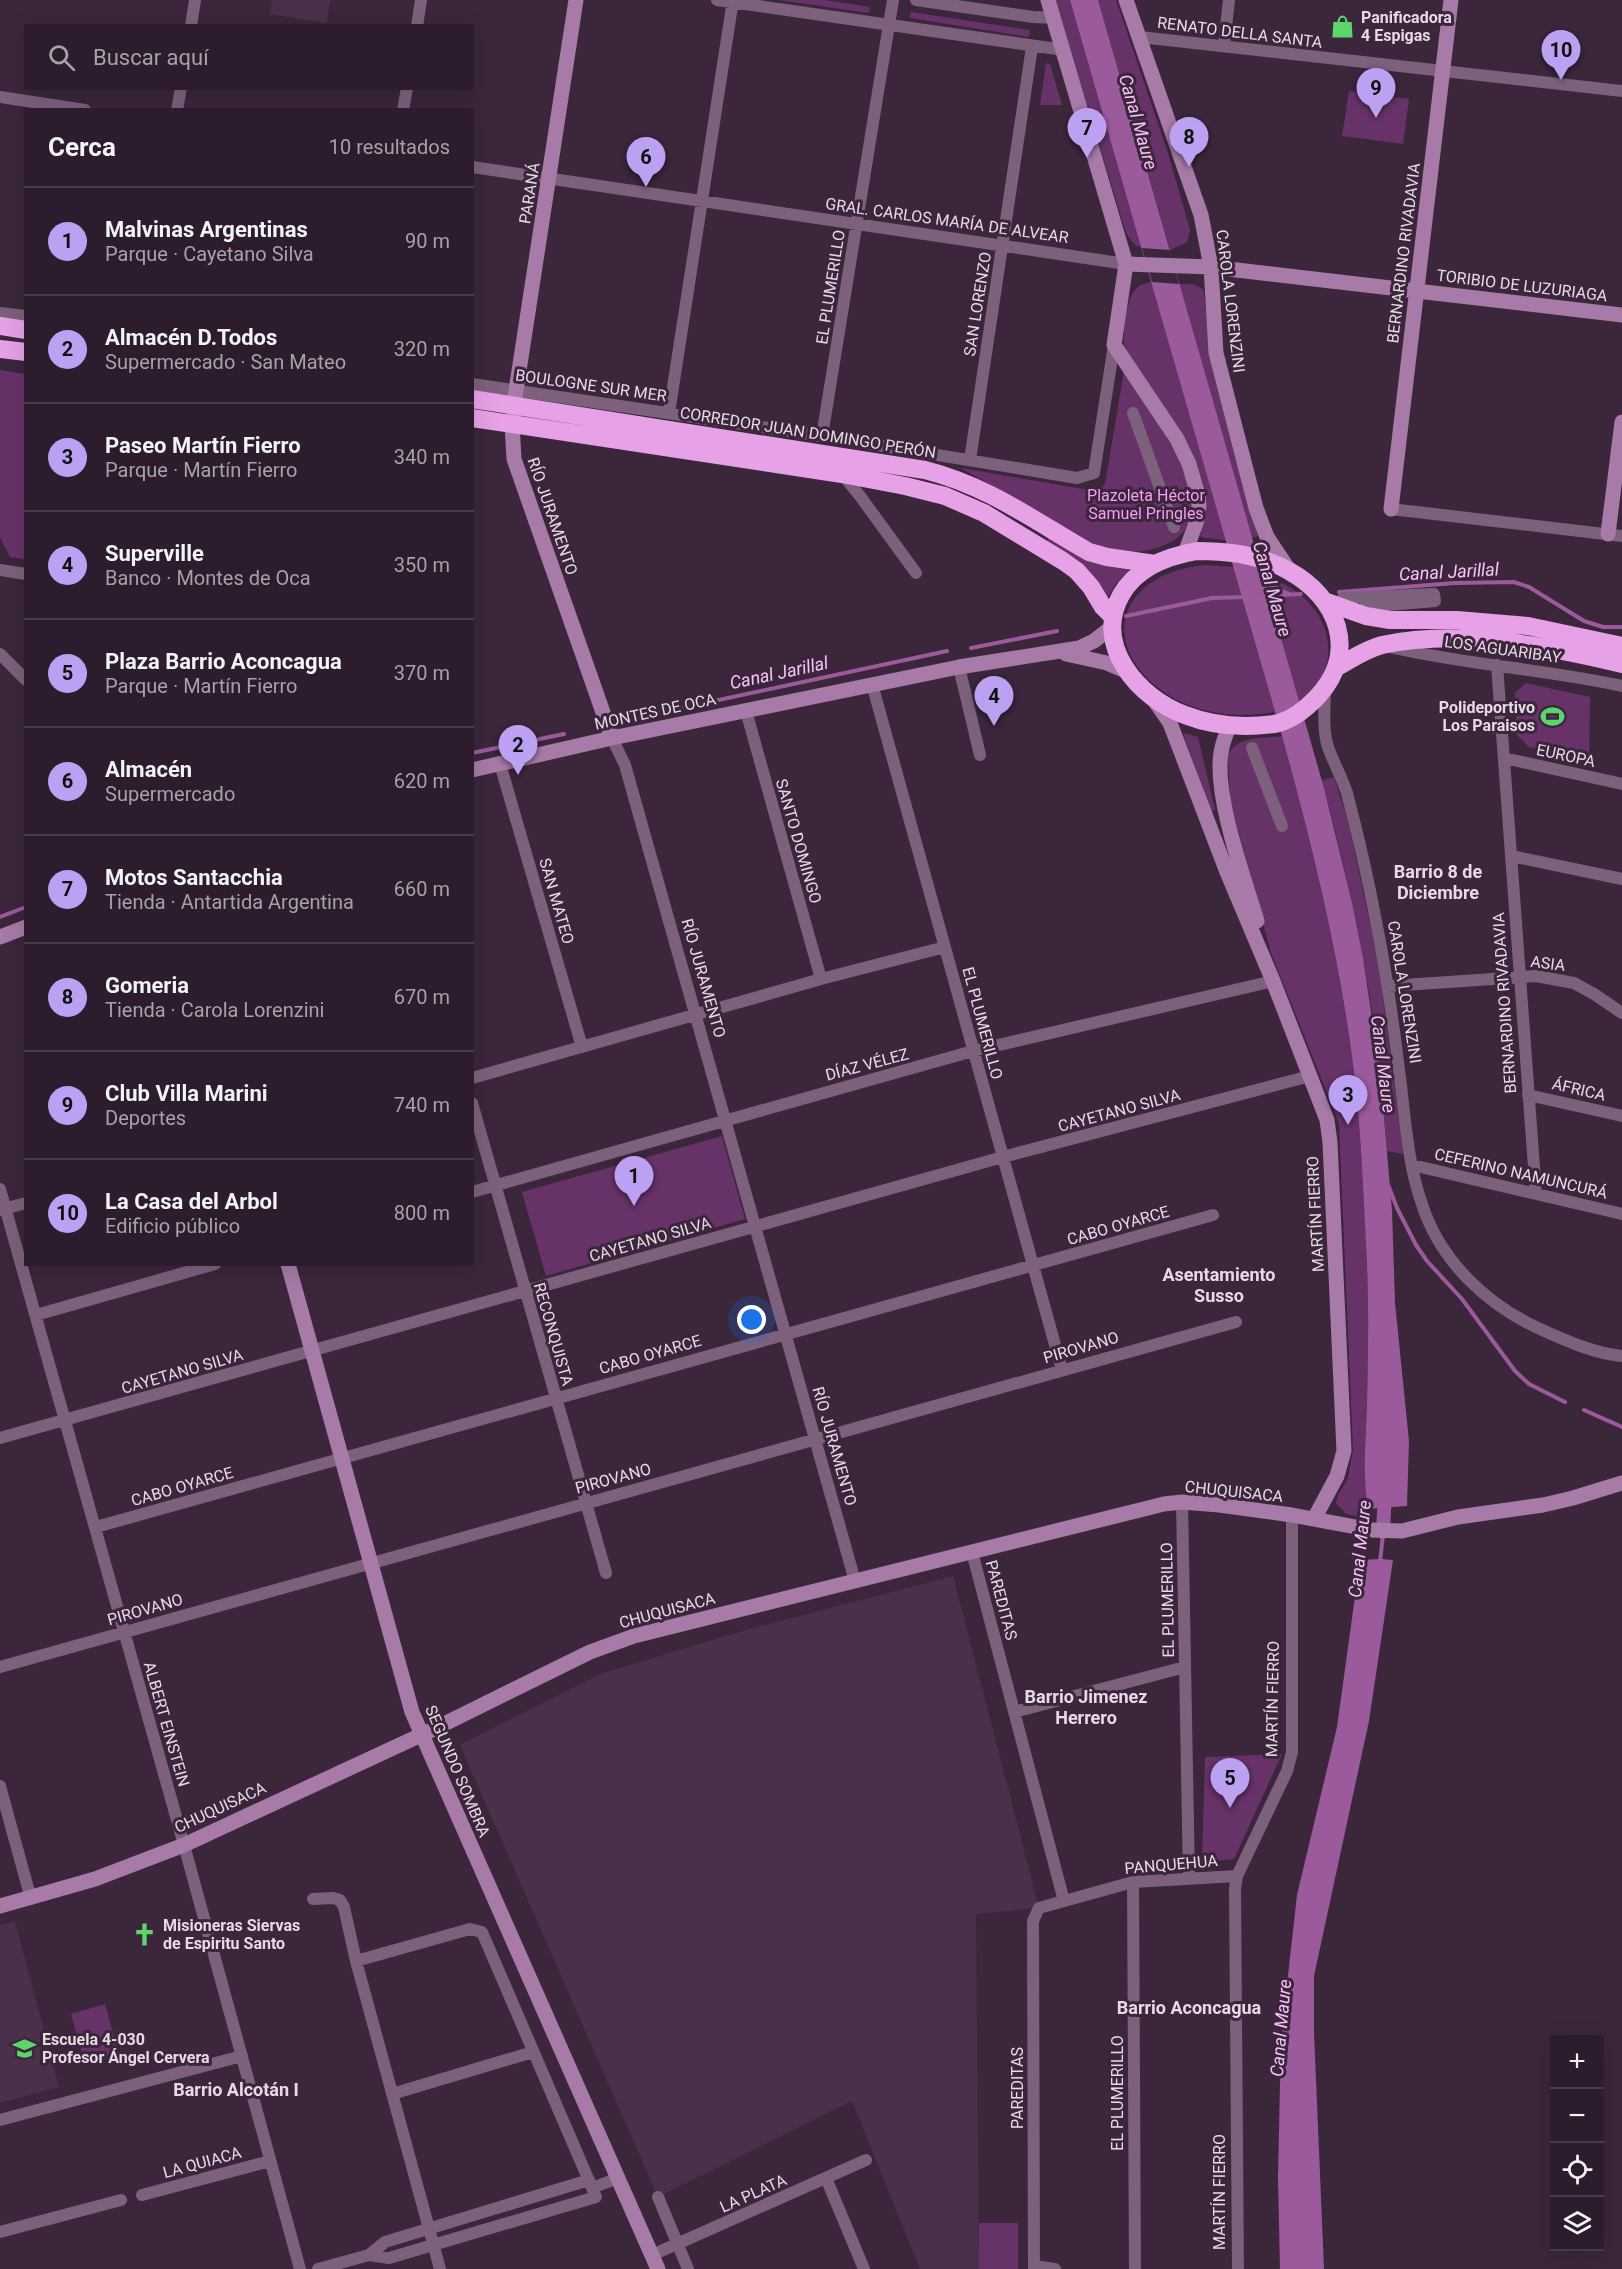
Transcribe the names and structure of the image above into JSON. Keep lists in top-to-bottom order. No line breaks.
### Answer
{"streets":{"highway":["CORREDOR JUAN DOMINGO PERÓN"],"street":["RENATO DELLA SANTA","PARANÁ","GRAL. CARLOS MARÍA DE ALVEAR","BERNARDINO RIVADAVIA","TORIBIO DE LUZURIAGA","EL PLUMERILLO","CAROLA LORENZINI","SAN LORENZO","BOULOGNE SUR MER","RÍO JURAMENTO","LOS AGUARIBAY","MONTES DE OCA","EUROPA","SANTO DOMINGO","SAN MATEO","ASIA","DÍAZ VÉLEZ","ÁFRICA","CAYETANO SILVA","CEFERINO NAMUNCURÁ","MARTÍN FIERRO","CABO OYARCE","RECONQUISTA","PIROVANO","CHUQUISACA","PAREDITAS","ALBERT EINSTEIN","SEGUNDO SOMBRA","PANQUEHUA","LA QUIACA","LA PLATA"]},"crossings":[["RENATO DELLA SANTA","BERNARDINO RIVADAVIA"],["RENATO DELLA SANTA","CAROLA LORENZINI"],["PARANÁ","GRAL. CARLOS MARÍA DE ALVEAR"],["PARANÁ","BOULOGNE SUR MER"],["PARANÁ","CORREDOR JUAN DOMINGO PERÓN"],["PARANÁ","RÍO JURAMENTO"],["GRAL. CARLOS MARÍA DE ALVEAR","BERNARDINO RIVADAVIA"],["GRAL. CARLOS MARÍA DE ALVEAR","TORIBIO DE LUZURIAGA"],["GRAL. CARLOS MARÍA DE ALVEAR","EL PLUMERILLO"],["GRAL. CARLOS MARÍA DE ALVEAR","CAROLA LORENZINI"],["GRAL. CARLOS MARÍA DE ALVEAR","SAN LORENZO"],["BERNARDINO RIVADAVIA","TORIBIO DE LUZURIAGA"],["BERNARDINO RIVADAVIA","LOS AGUARIBAY"],["BERNARDINO RIVADAVIA","EUROPA"],["BERNARDINO RIVADAVIA","ASIA"],["BERNARDINO RIVADAVIA","ÁFRICA"],["BERNARDINO RIVADAVIA","CEFERINO NAMUNCURÁ"],["EL PLUMERILLO","BOULOGNE SUR MER"],["EL PLUMERILLO","MONTES DE OCA"],["EL PLUMERILLO","DÍAZ VÉLEZ"],["EL PLUMERILLO","CAYETANO SILVA"],["EL PLUMERILLO","CABO OYARCE"],["EL PLUMERILLO","PIROVANO"],["EL PLUMERILLO","CHUQUISACA"],["EL PLUMERILLO","PANQUEHUA"],["CAROLA LORENZINI","CORREDOR JUAN DOMINGO PERÓN"],["CAROLA LORENZINI","MONTES DE OCA"],["CAROLA LORENZINI","ASIA"],["CAROLA LORENZINI","CEFERINO NAMUNCURÁ"],["CAROLA LORENZINI","MARTÍN FIERRO"],["SAN LORENZO","BOULOGNE SUR MER"],["BOULOGNE SUR MER","CORREDOR JUAN DOMINGO PERÓN"],["BOULOGNE SUR MER","RÍO JURAMENTO"],["CORREDOR JUAN DOMINGO PERÓN","RÍO JURAMENTO"],["CORREDOR JUAN DOMINGO PERÓN","MONTES DE OCA"],["CORREDOR JUAN DOMINGO PERÓN","MARTÍN FIERRO"],["RÍO JURAMENTO","MONTES DE OCA"],["RÍO JURAMENTO","DÍAZ VÉLEZ"],["RÍO JURAMENTO","CAYETANO SILVA"],["RÍO JURAMENTO","CABO OYARCE"],["RÍO JURAMENTO","PIROVANO"],["RÍO JURAMENTO","CHUQUISACA"],["MONTES DE OCA","SANTO DOMINGO"],["MONTES DE OCA","SAN MATEO"],["MONTES DE OCA","MARTÍN FIERRO"],["DÍAZ VÉLEZ","MARTÍN FIERRO"],["DÍAZ VÉLEZ","RECONQUISTA"],["CAYETANO SILVA","MARTÍN FIERRO"],["CAYETANO SILVA","RECONQUISTA"],["CAYETANO SILVA","ALBERT EINSTEIN"],["CAYETANO SILVA","SEGUNDO SOMBRA"],["MARTÍN FIERRO","CHUQUISACA"],["MARTÍN FIERRO","PANQUEHUA"],["CABO OYARCE","RECONQUISTA"],["CABO OYARCE","ALBERT EINSTEIN"],["CABO OYARCE","SEGUNDO SOMBRA"],["RECONQUISTA","PIROVANO"],["PIROVANO","ALBERT EINSTEIN"],["PIROVANO","SEGUNDO SOMBRA"],["CHUQUISACA","PAREDITAS"],["CHUQUISACA","ALBERT EINSTEIN"],["CHUQUISACA","SEGUNDO SOMBRA"],["PAREDITAS","PANQUEHUA"],["ALBERT EINSTEIN","LA QUIACA"],["SEGUNDO SOMBRA","LA PLATA"]],"districts":["Barrio 8 de Diciembre","Asentamiento Susso","Barrio Jimenez Herrero","Barrio Aconcagua","Barrio Alcotán I"],"water":["Canal Maure","Canal Jarillal"],"parks":["Plazoleta Héctor Samuel Pringles"],"places":{"shop":["Panificadora 4 Espigas"],"sports":["Polideportivo Los Paraisos"],"church":["Misioneras Siervas de Espiritu Santo"],"school or university":["Escuela 4-030 Profesor Ángel Cervera"]},"page":{"search":"Buscar aquí","pins":["10","9","7","8","6","4","2","3","1","5"],"heading":["Cerca","10 resultados"],"list":[{"mark":"1","name":"Malvinas Argentinas","note":"Parque · Cayetano Silva","value":"90 m"},{"mark":"2","name":"Almacén D.Todos","note":"Supermercado · San Mateo","value":"320 m"},{"mark":"3","name":"Paseo Martín Fierro","note":"Parque · Martín Fierro","value":"340 m"},{"mark":"4","name":"Superville","note":"Banco · Montes de Oca","value":"350 m"},{"mark":"5","name":"Plaza Barrio Aconcagua","note":"Parque · Martín Fierro","value":"370 m"},{"mark":"6","name":"Almacén","note":"Supermercado","value":"620 m"},{"mark":"7","name":"Motos Santacchia","note":"Tienda · Antartida Argentina","value":"660 m"},{"mark":"8","name":"Gomeria","note":"Tienda · Carola Lorenzini","value":"670 m"},{"mark":"9","name":"Club Villa Marini","note":"Deportes","value":"740 m"},{"mark":"10","name":"La Casa del Arbol","note":"Edificio público","value":"800 m"}],"map_buttons":["+","−"]}}
